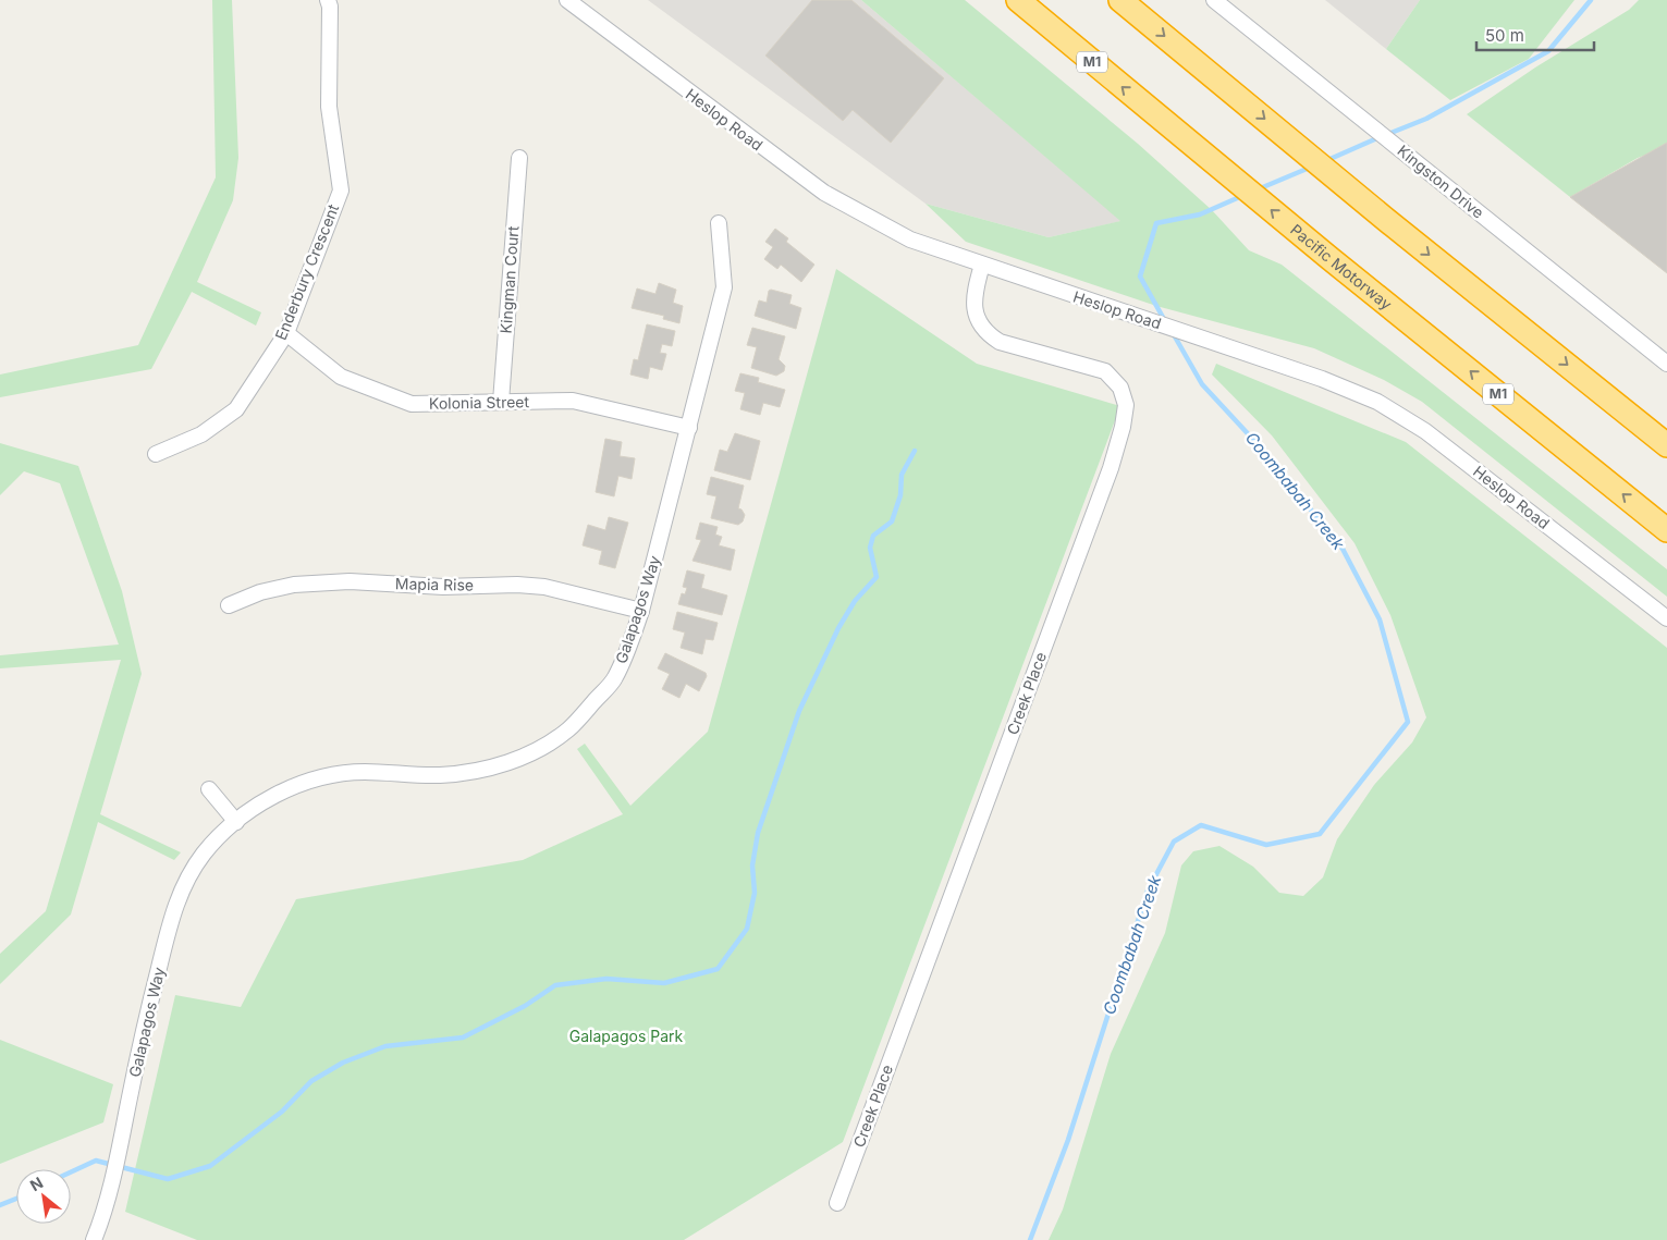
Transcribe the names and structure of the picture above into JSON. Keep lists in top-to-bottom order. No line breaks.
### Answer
{"streets":{"highway":["M1","Pacific Motorway"],"street":["Heslop Road","Kingston Drive","Enderbury Crescent","Kingman Court","Kolonia Street","Mapia Rise","Galapagos Way","Creek Place"]},"crossings":[["Heslop Road","Creek Place"],["Enderbury Crescent","Kolonia Street"],["Kingman Court","Kolonia Street"],["Kolonia Street","Galapagos Way"],["Mapia Rise","Galapagos Way"]],"water":["Coombabah Creek"],"parks":["Galapagos Park"],"scale_bar":"50 m","north":"top left"}
